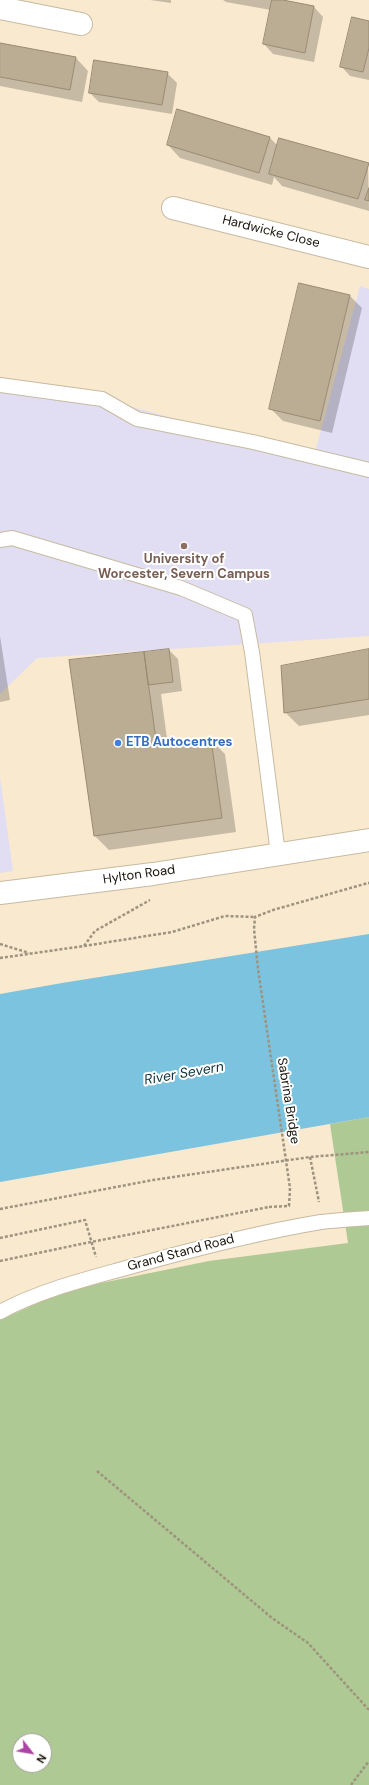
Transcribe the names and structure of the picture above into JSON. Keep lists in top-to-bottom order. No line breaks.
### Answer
{"streets":{"main road":["Hardwicke Close","Hylton Road"],"lane":["Grand Stand Road"],"path":["Sabrina Bridge"]},"water":["River Severn"],"places":["University of Worcester, Severn Campus","ETB Autocentres"],"north":"bottom right"}
